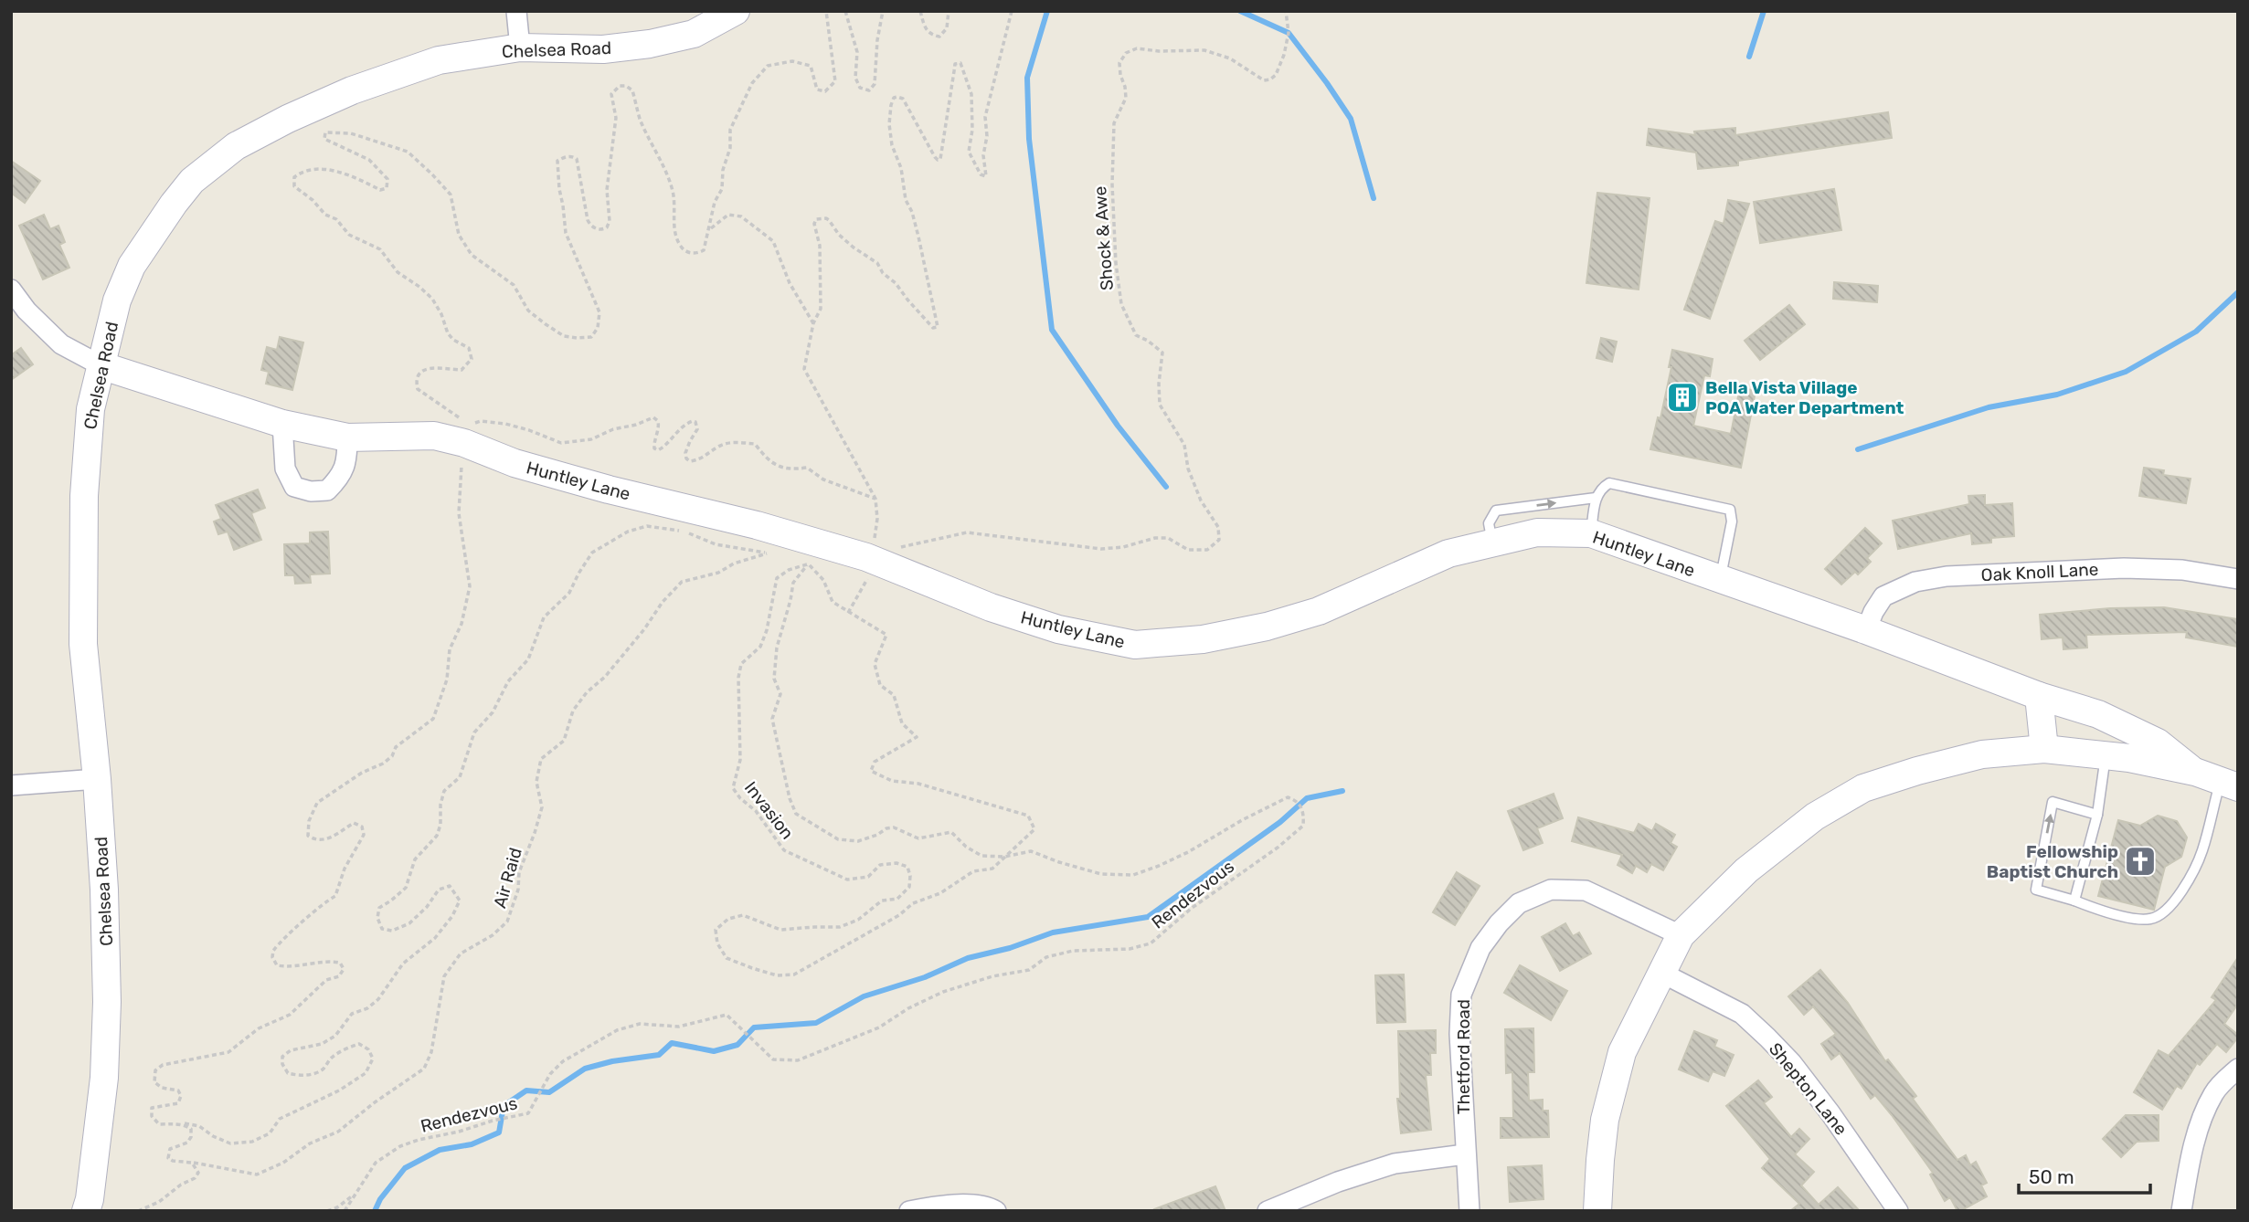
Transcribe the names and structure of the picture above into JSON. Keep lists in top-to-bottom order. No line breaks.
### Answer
{"streets":{"street":["Chelsea Road","Huntley Lane","Oak Knoll Lane","Thetford Road","Shepton Lane"],"path":["Shock & Awe","Invasion","Air Raid","Rendezvous"]},"crossings":[["Chelsea Road","Huntley Lane"],["Huntley Lane","Oak Knoll Lane"],["Invasion","Rendezvous"]],"places":{"building":["Bella Vista Village POA Water Department"],"church":["Fellowship Baptist Church"]},"scale_bar":"50 m"}
